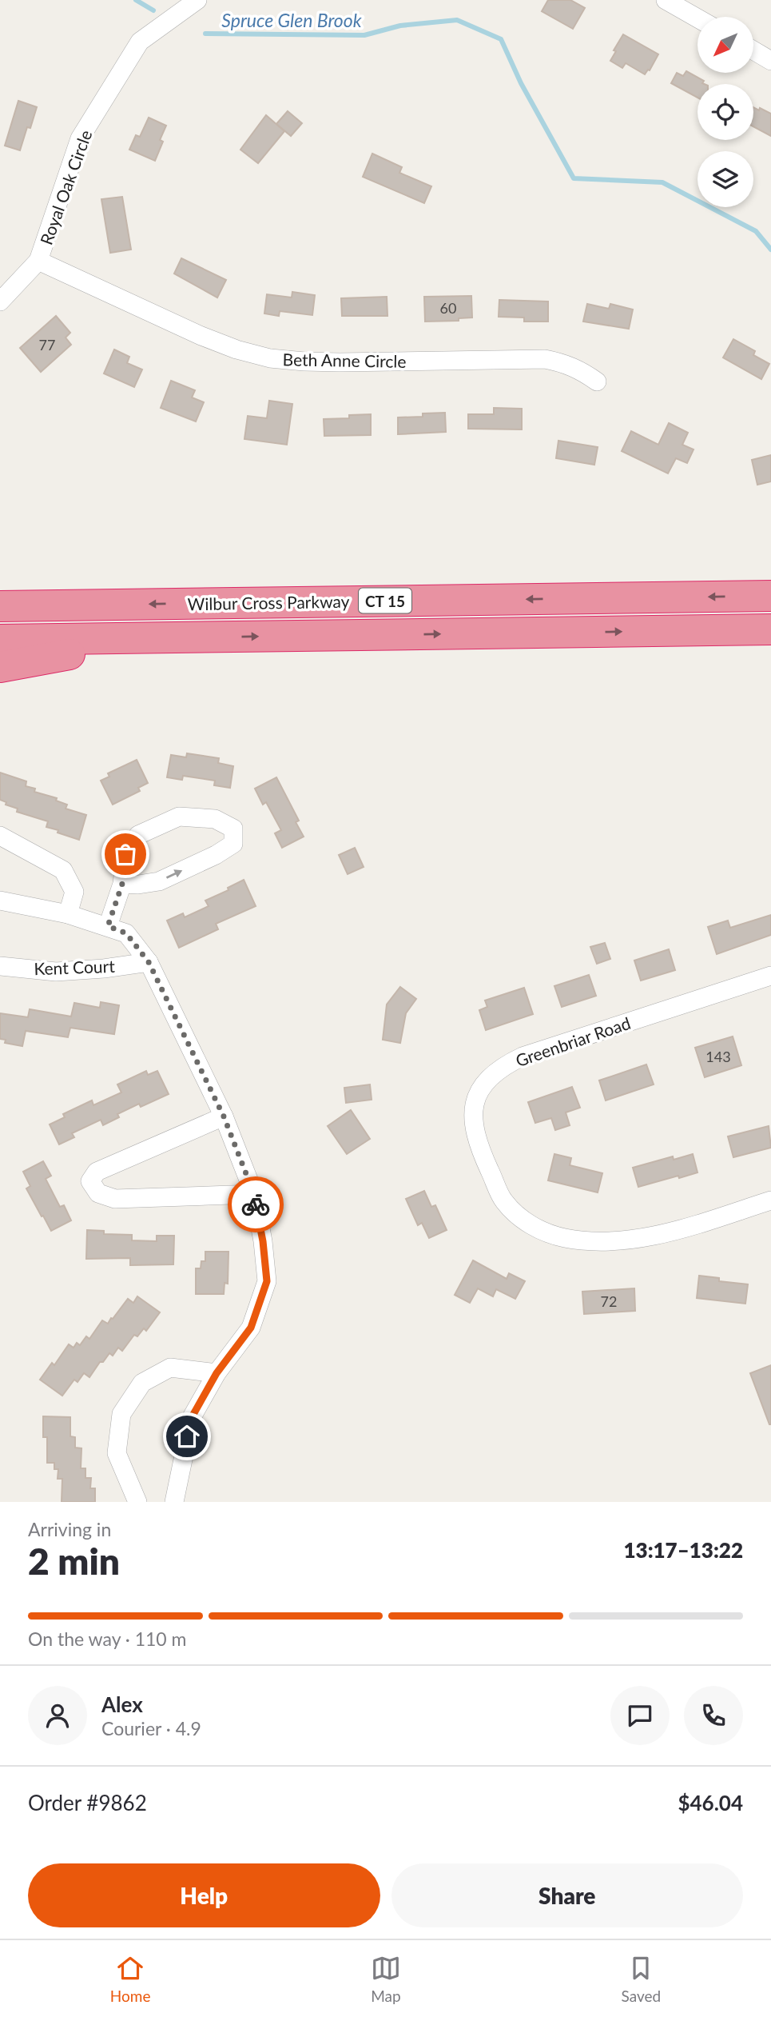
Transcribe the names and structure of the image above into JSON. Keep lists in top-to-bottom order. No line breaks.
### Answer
{"streets":{"highway":["CT 15","Wilbur Cross Parkway"],"street":["Royal Oak Circle","Beth Anne Circle","Kent Court","Greenbriar Road"]},"crossings":[["Royal Oak Circle","Beth Anne Circle"]],"water":["Spruce Glen Brook"],"house_numbers":["60","77","143","72"],"north":"bottom left","page":{"heading":["2 min","Arriving in","13:17–13:22"],"panel":["Alex","Courier · 4.9","Order #9862","$46.04"],"bar":"On the way · 110 m","buttons":["Help","Share"],"tabs":["Home","Map","Saved"]}}
